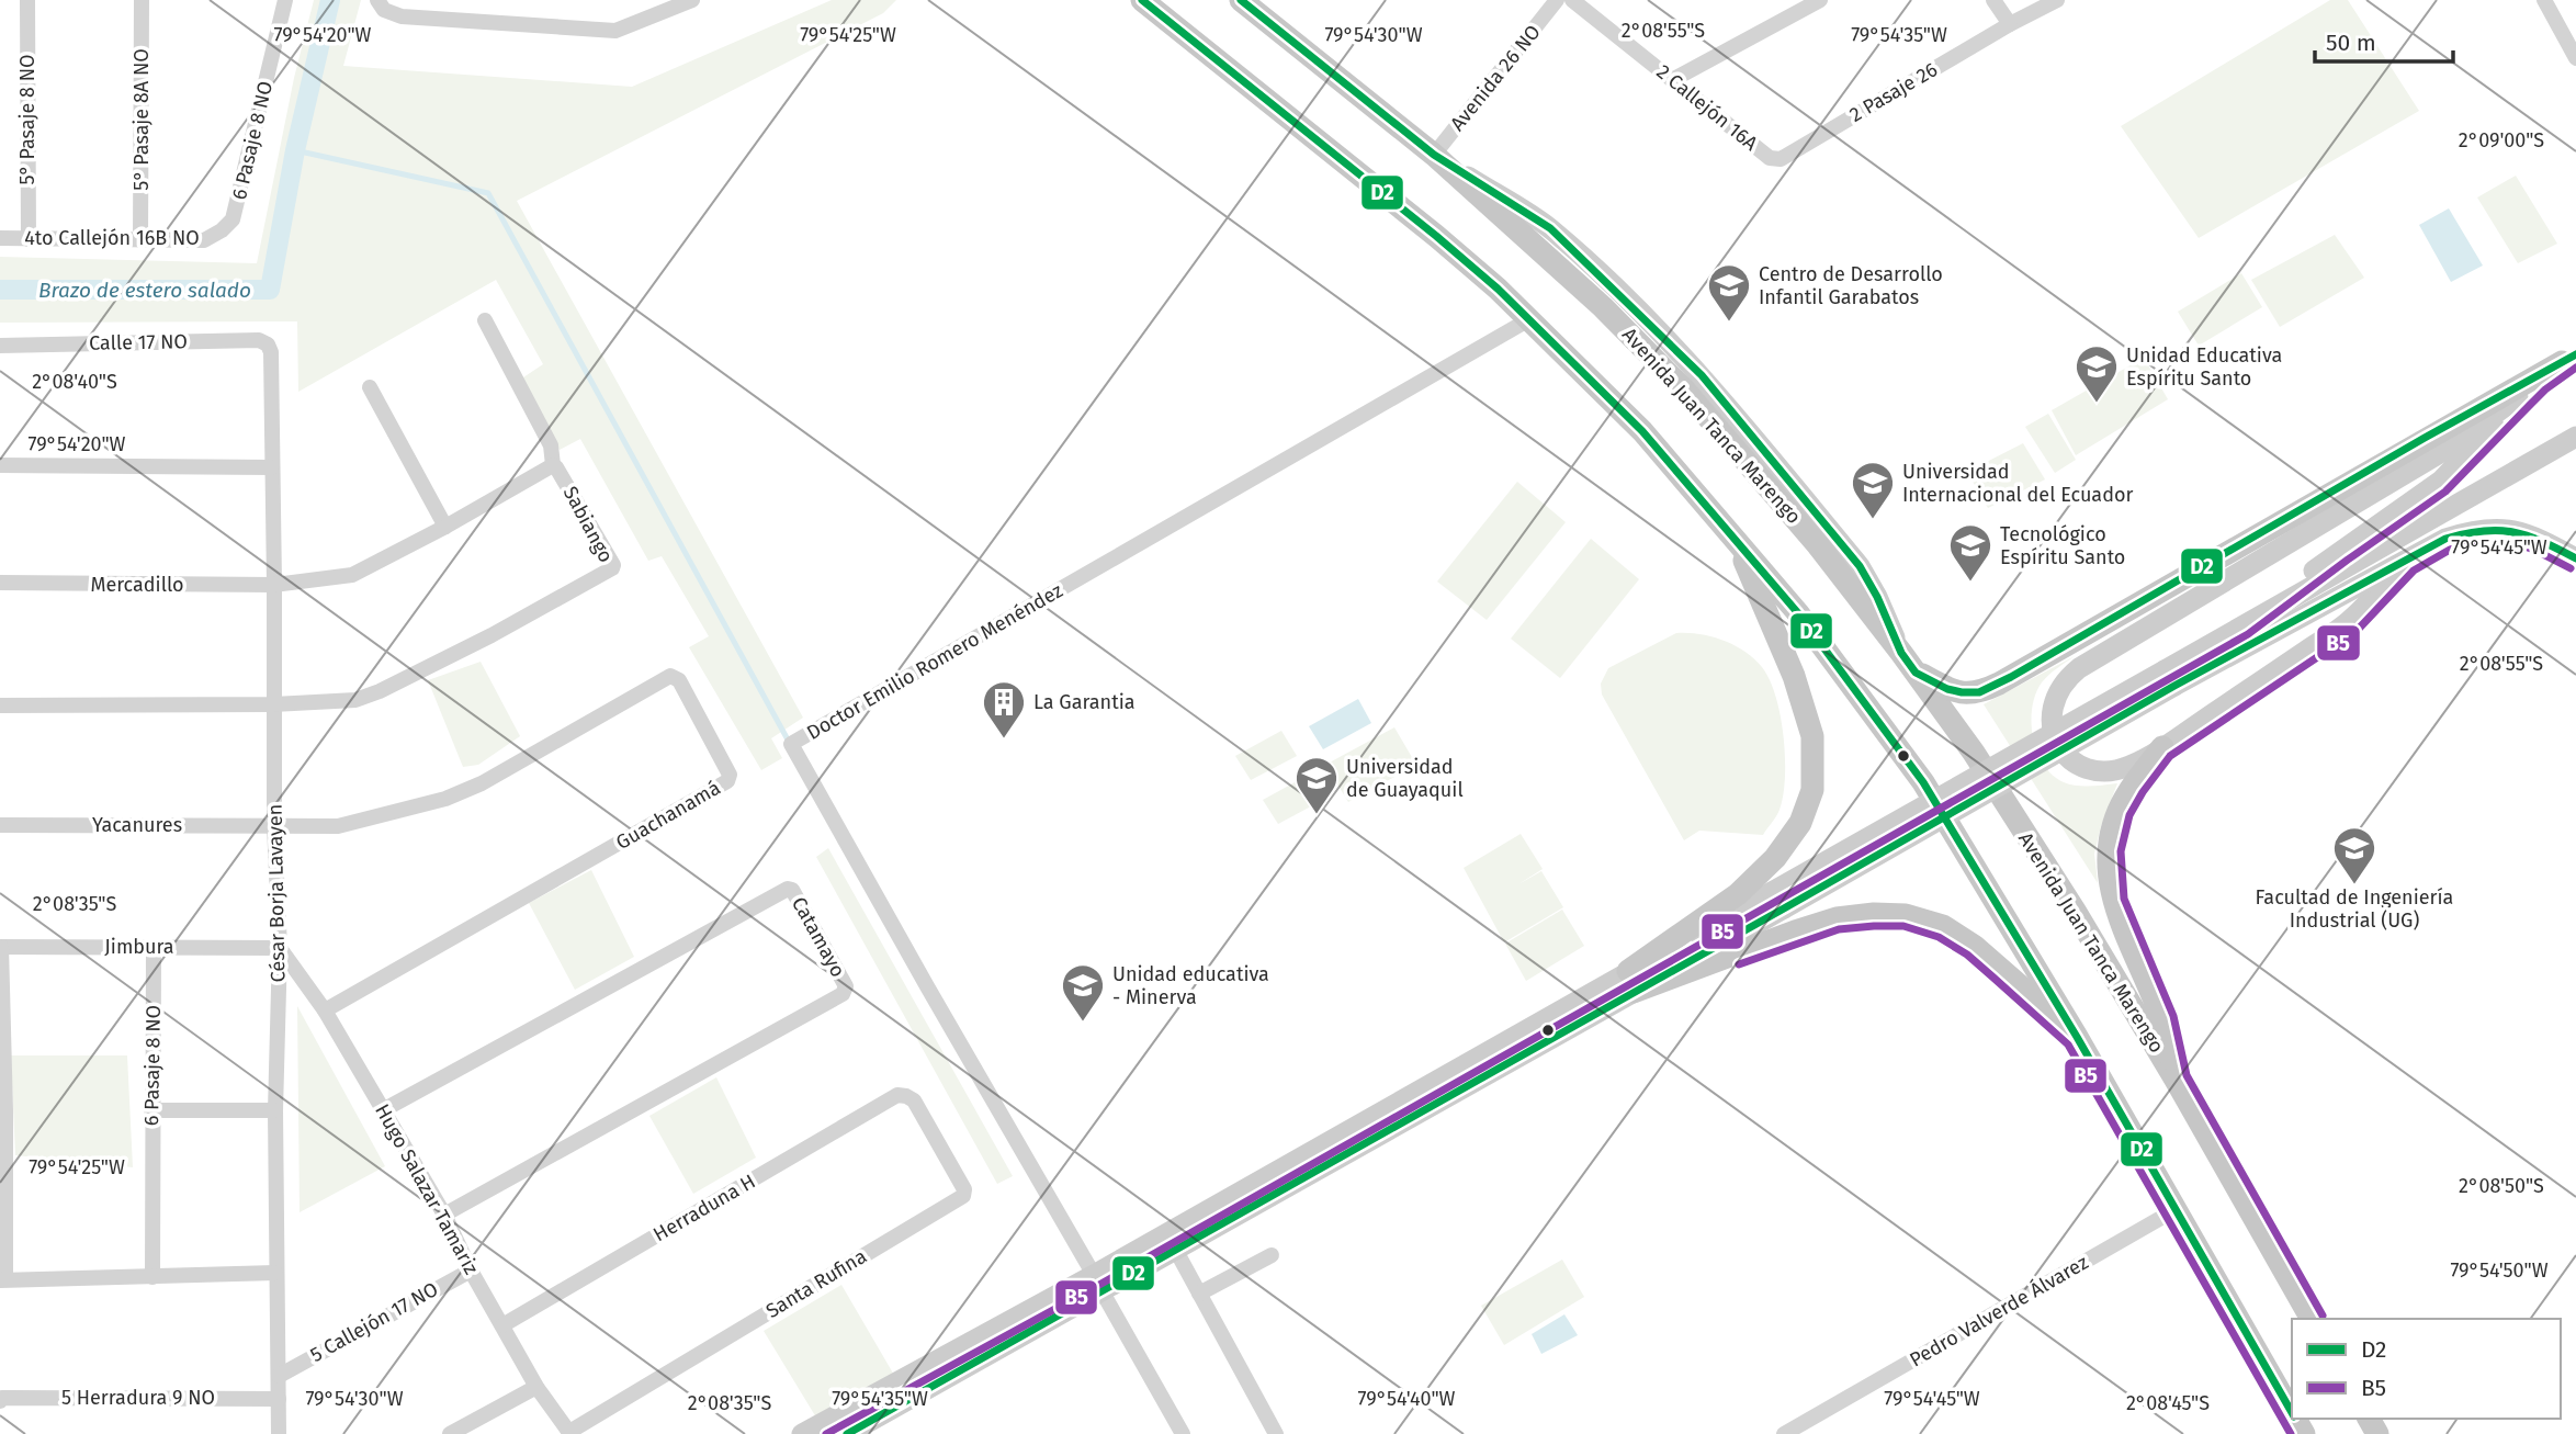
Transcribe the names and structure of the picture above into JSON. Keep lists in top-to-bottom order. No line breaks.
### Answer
{"streets":{"main road":["Avenida Juan Tanca Marengo"],"street":["Avenida 26 NO","2 Pasaje 26","2 Callejón 16A","5° Pasaje 8 NO","5° Pasaje 8A NO","6 Pasaje 8 NO","4to Callejón 16B NO","Calle 17 NO","Sabiango","Mercadillo","Doctor Emilio Romero Menéndez","Guachanamá","Yacanures","César Borja Lavayen","Catamayo","Jimbura","Hugo Salazar Tamariz","Herraduna H","Santa Rufina","Pedro Valverde Álvarez","5 Callejón 17 NO","5 Herradura 9 NO"]},"crossings":[["Avenida 26 NO","Avenida Juan Tanca Marengo"],["2 Pasaje 26","2 Callejón 16A"],["5° Pasaje 8 NO","4to Callejón 16B NO"],["5° Pasaje 8A NO","4to Callejón 16B NO"],["6 Pasaje 8 NO","4to Callejón 16B NO"],["6 Pasaje 8 NO","Jimbura"],["Calle 17 NO","César Borja Lavayen"],["Sabiango","Mercadillo"],["Sabiango","César Borja Lavayen"],["Mercadillo","César Borja Lavayen"],["Guachanamá","Yacanures"],["Guachanamá","César Borja Lavayen"],["Guachanamá","Hugo Salazar Tamariz"],["Yacanures","César Borja Lavayen"],["César Borja Lavayen","Jimbura"],["César Borja Lavayen","Hugo Salazar Tamariz"],["César Borja Lavayen","5 Callejón 17 NO"],["César Borja Lavayen","5 Herradura 9 NO"],["Catamayo","Hugo Salazar Tamariz"],["Jimbura","Hugo Salazar Tamariz"],["Hugo Salazar Tamariz","Herraduna H"],["Hugo Salazar Tamariz","Santa Rufina"],["Hugo Salazar Tamariz","5 Callejón 17 NO"],["Herraduna H","Santa Rufina"]],"water":["Brazo de estero salado"],"places":{"school or university":["Centro de Desarrollo Infantil Garabatos","Unidad Educativa Espíritu Santo","Universidad Internacional del Ecuador","Tecnológico Espíritu Santo","Universidad de Guayaquil","Facultad de Ingeniería Industrial (UG)","Unidad educativa - Minerva"],"building":["La Garantia"]},"lines":["transit line D2","transit line B5"],"legend":["D2","B5"],"scale_bar":"50 m","coordinates":["2°08'55\"S","79°54'20\"W","79°54'25\"W","79°54'30\"W","79°54'35\"W","2°09'00\"S","2°08'40\"S","79°54'45\"W","2°08'35\"S","2°08'50\"S","79°54'50\"W","79°54'40\"W","2°08'45\"S"]}
